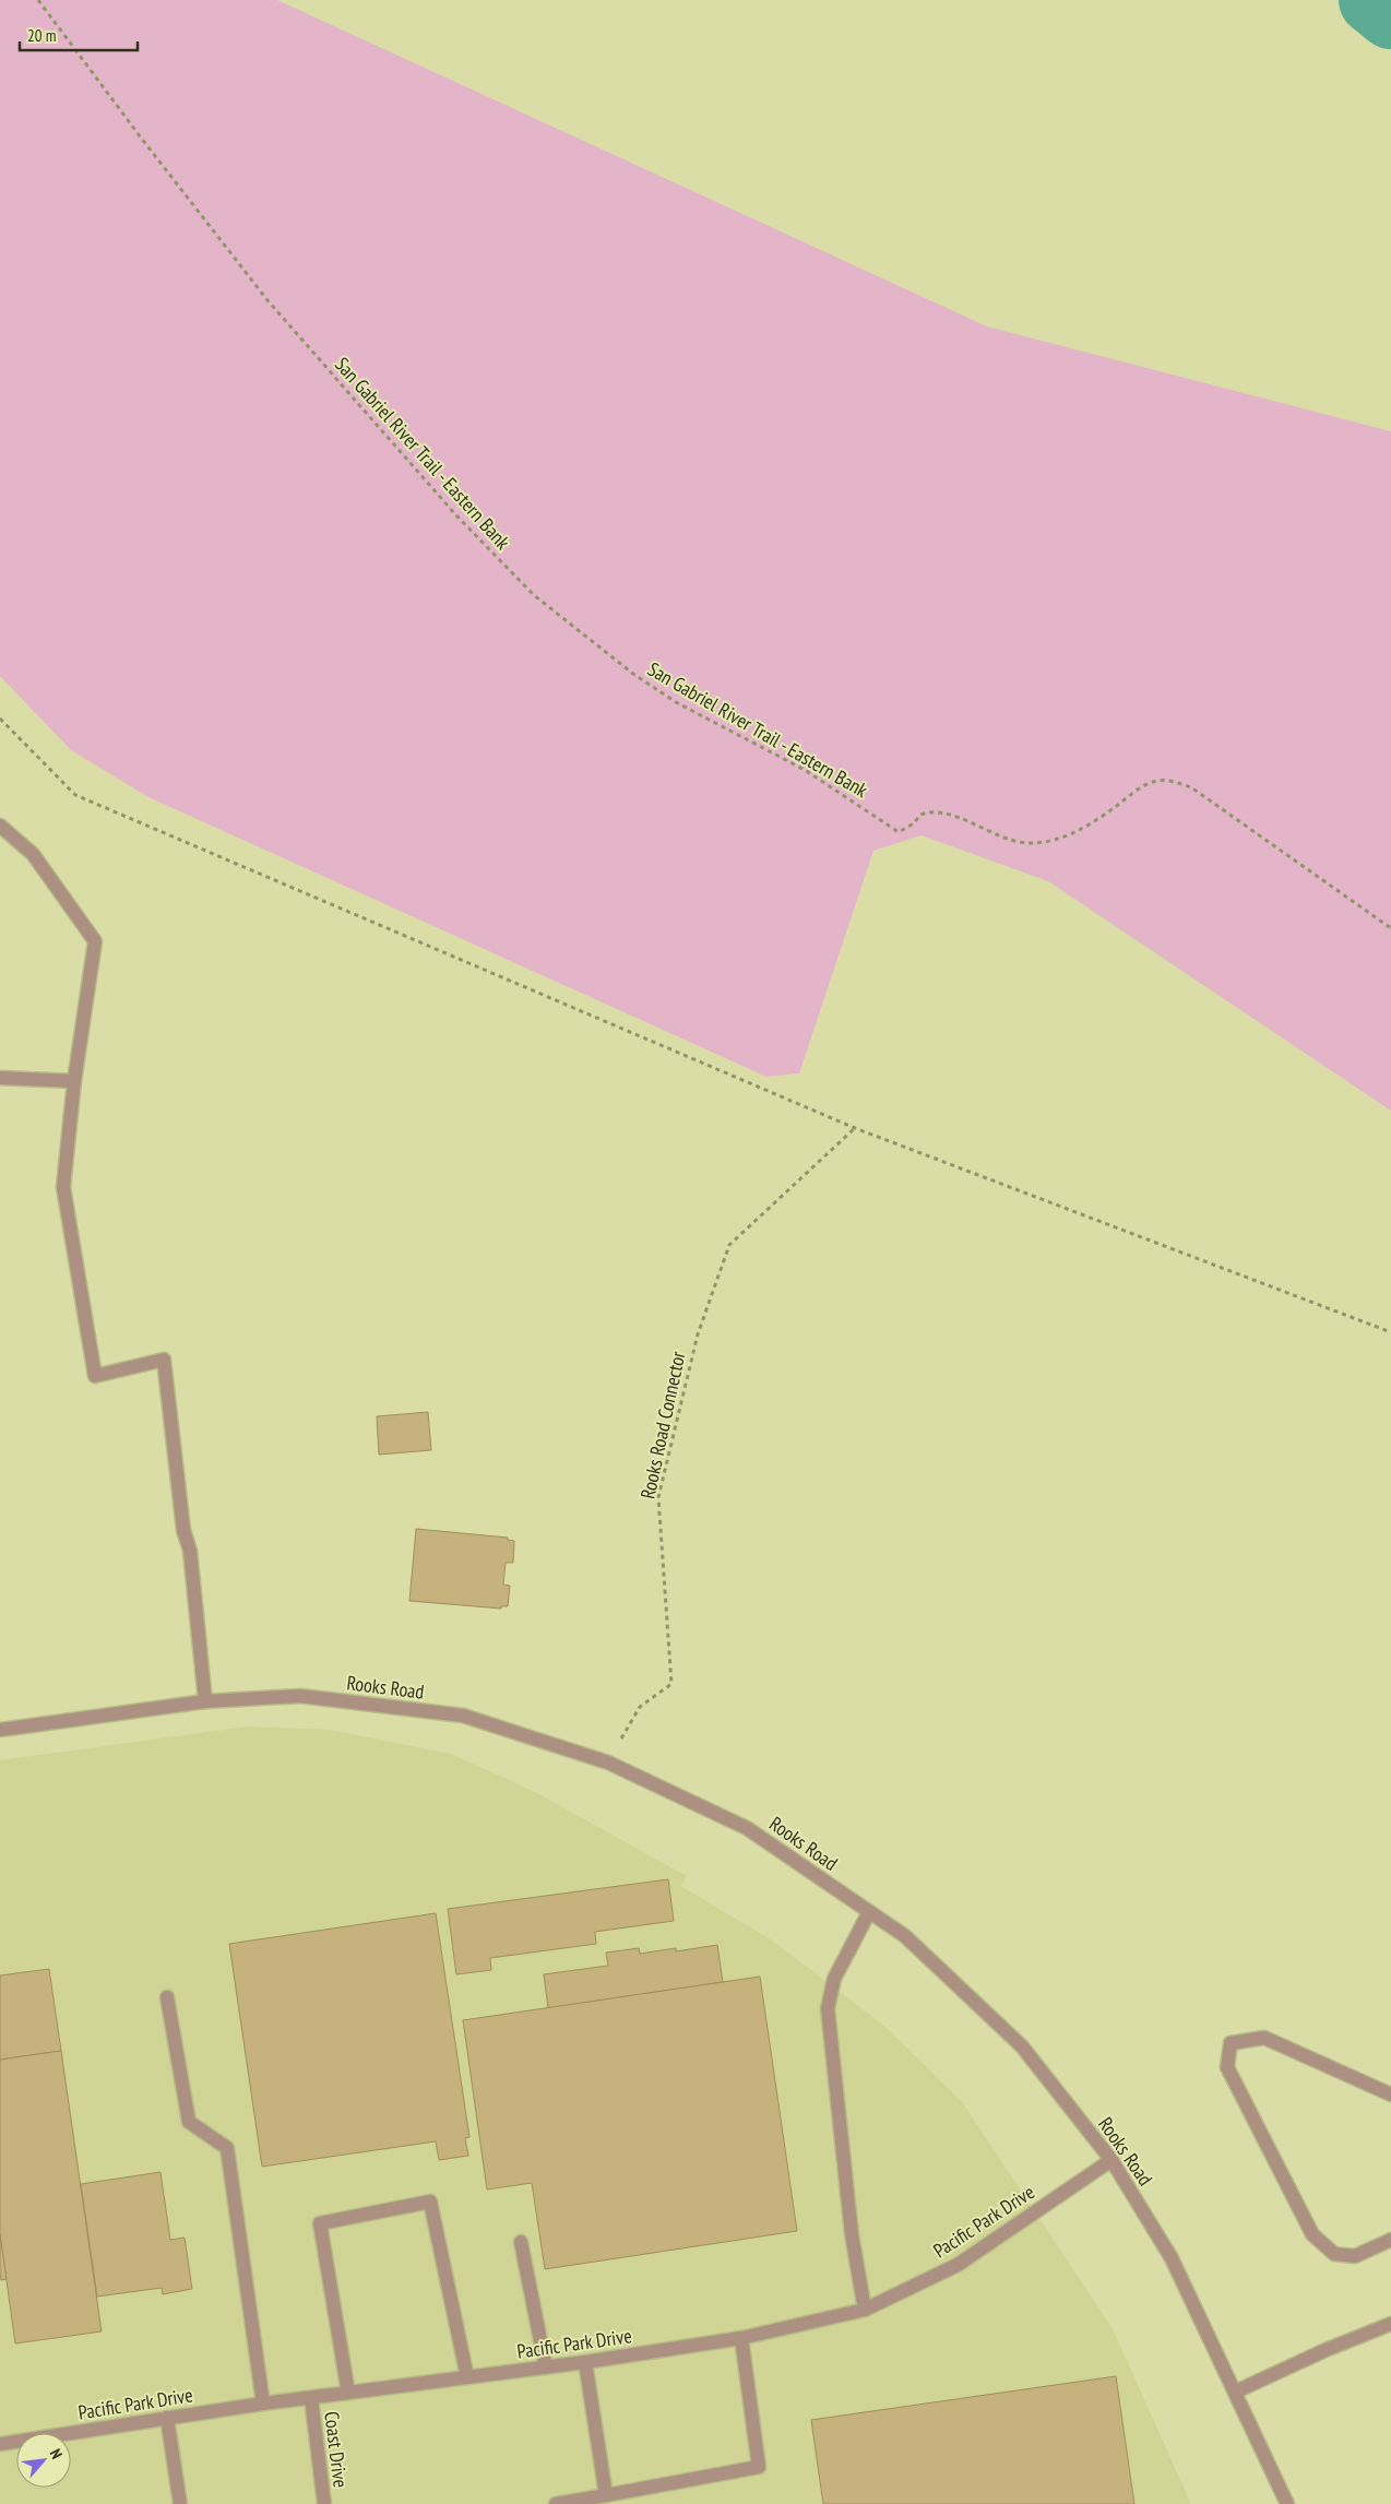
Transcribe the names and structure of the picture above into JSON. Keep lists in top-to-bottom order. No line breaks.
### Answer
{"streets":{"street":["Rooks Road","Pacific Park Drive","Coast Drive"],"path":["San Gabriel River Trail - Eastern Bank","Rooks Road Connector"]},"crossings":[["Rooks Road Connector","Rooks Road"],["Rooks Road","Pacific Park Drive"],["Pacific Park Drive","Coast Drive"]],"scale_bar":"20 m","north":"top right"}
